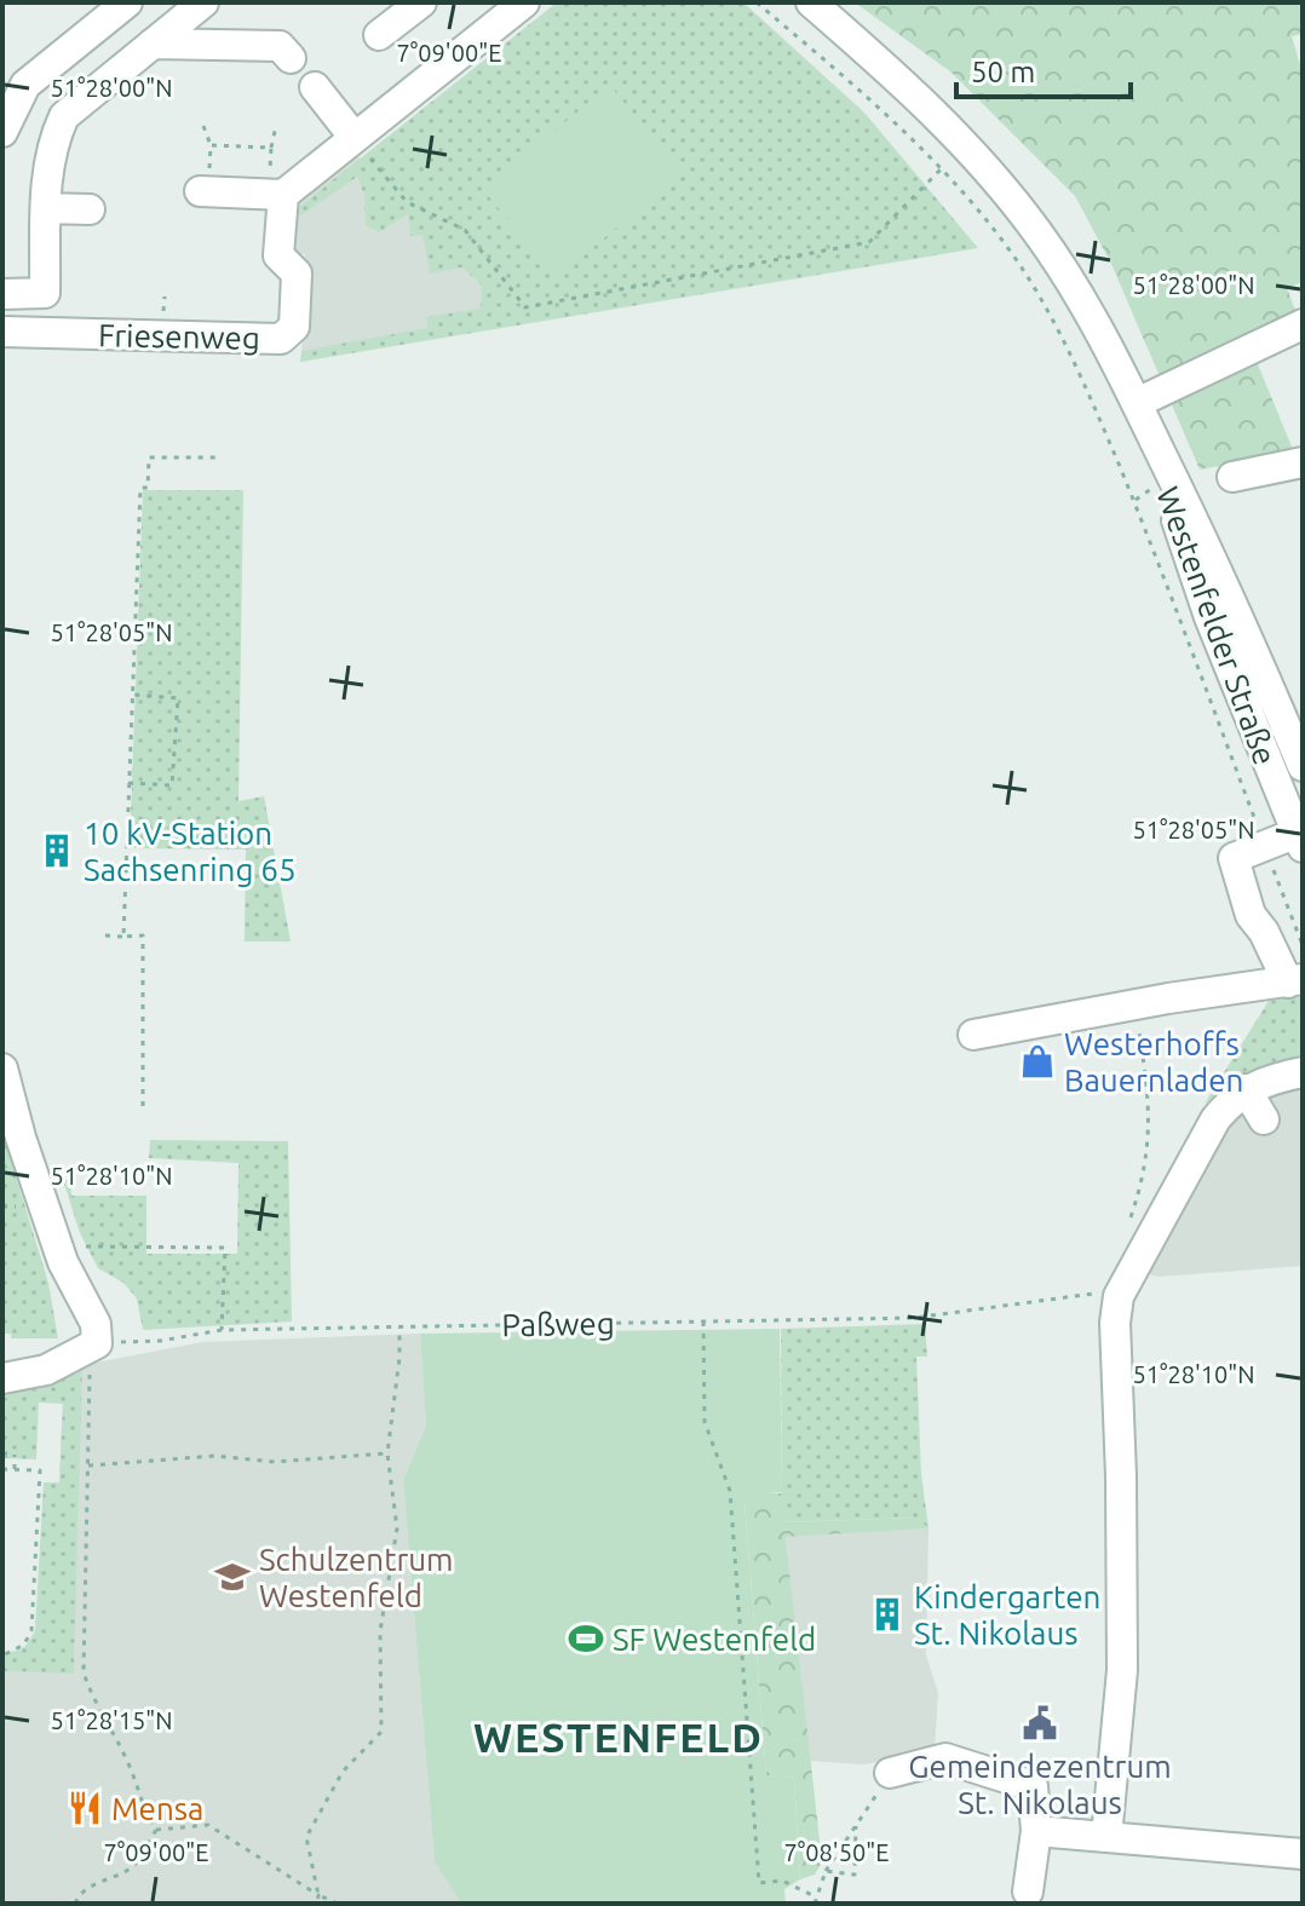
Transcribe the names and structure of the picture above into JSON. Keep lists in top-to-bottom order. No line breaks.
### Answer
{"streets":{"street":["Friesenweg","Westenfelder Straße"],"path":["Paßweg"]},"districts":["WESTENFELD"],"places":{"building":["10 kV-Station Sachsenring 65","Kindergarten St. Nikolaus"],"shop":["Westerhoffs Bauernladen"],"school or university":["Schulzentrum Westenfeld"],"sports":["SF Westenfeld"],"public building":["Gemeindezentrum St. Nikolaus"],"restaurant":["Mensa"]},"scale_bar":"50 m","coordinates":["7°09'00\"E","51°28'00\"N","51°28'05\"N","51°28'10\"N","51°28'15\"N","7°08'50\"E"]}
